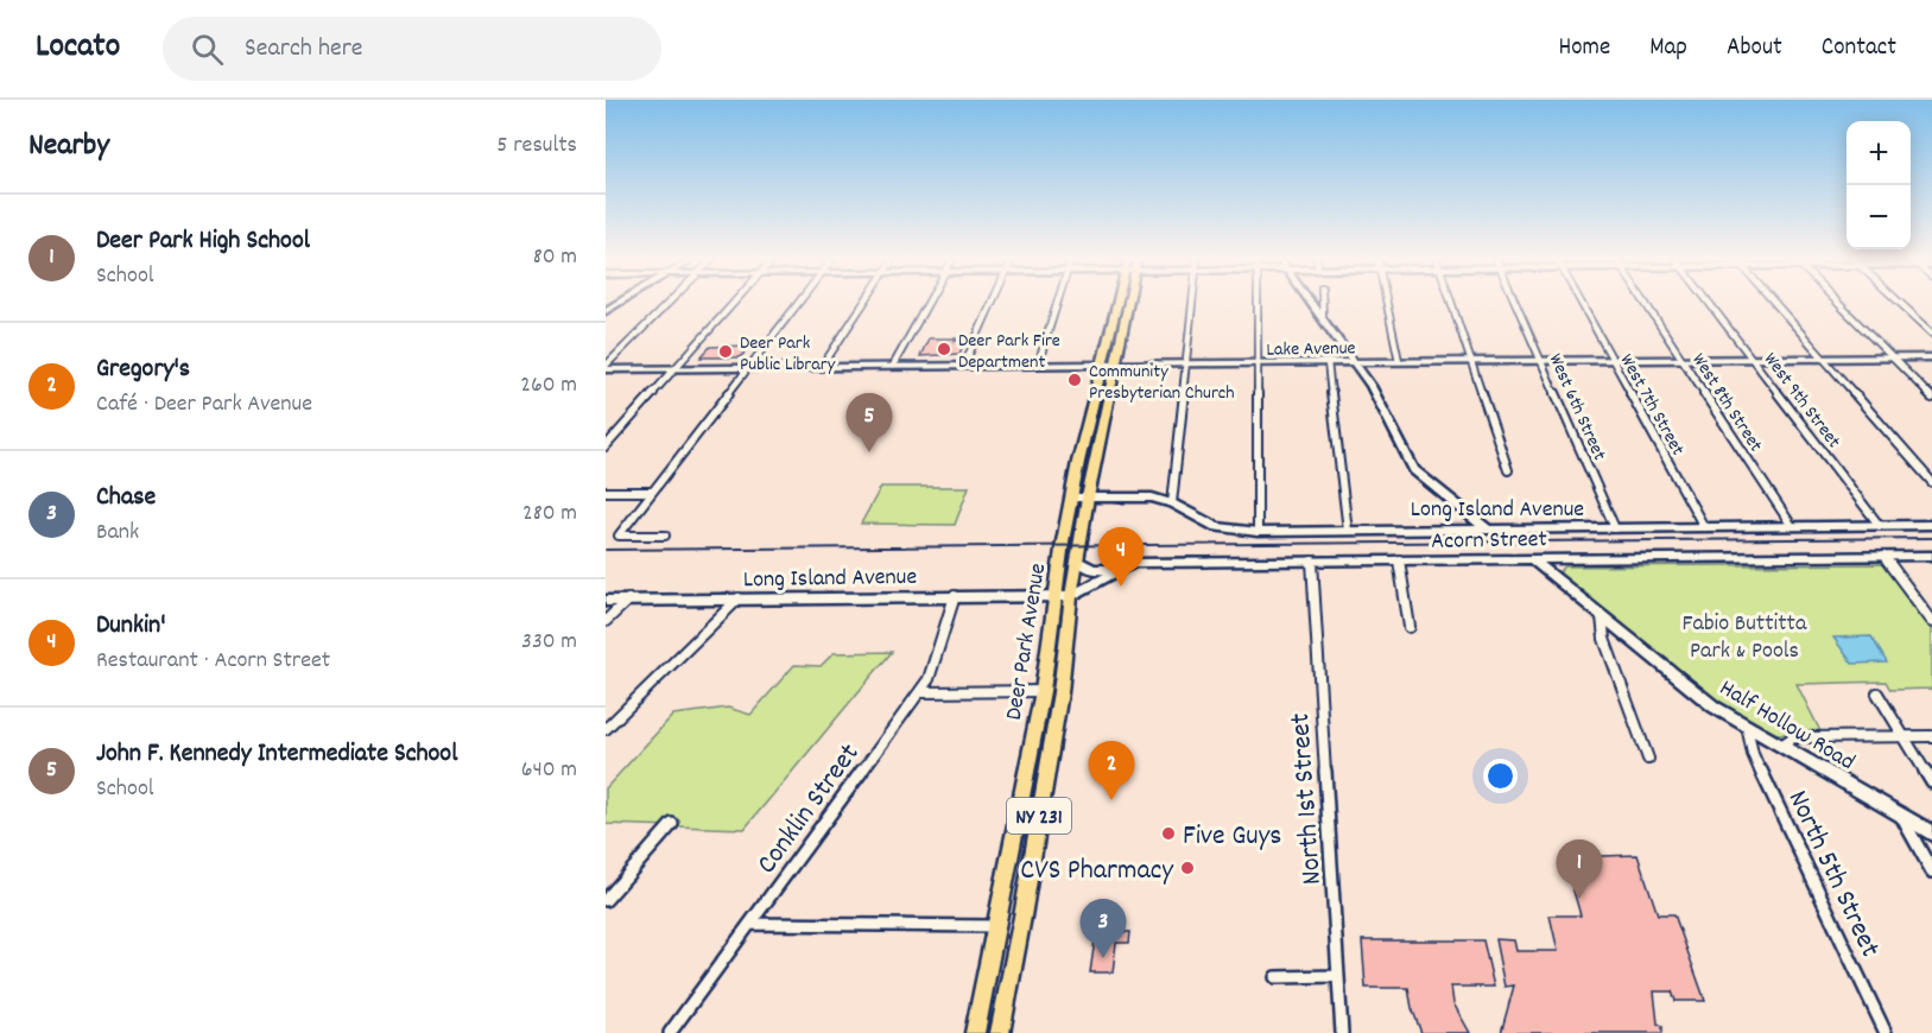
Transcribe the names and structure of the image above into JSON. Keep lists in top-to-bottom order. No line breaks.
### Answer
{"streets":{"main road":["Deer Park Avenue","NY 231"],"street":["Lake Avenue","West 9th Street","West 8th Street","West 7th Street","West 6th Street","Long Island Avenue","Acorn Street","Half Hollow Road","North 1st Street","Conklin Street","North 5th Street"]},"crossings":[["Lake Avenue","West 9th Street"],["Lake Avenue","West 8th Street"],["Lake Avenue","West 7th Street"],["Lake Avenue","West 6th Street"],["Lake Avenue","Deer Park Avenue"],["West 9th Street","Long Island Avenue"],["West 8th Street","Long Island Avenue"],["West 7th Street","Long Island Avenue"],["West 6th Street","Long Island Avenue"],["Long Island Avenue","Acorn Street"],["Long Island Avenue","Deer Park Avenue"],["Long Island Avenue","Conklin Street"],["Acorn Street","Deer Park Avenue"],["Acorn Street","Half Hollow Road"],["Acorn Street","North 1st Street"],["Half Hollow Road","North 5th Street"]],"parks":["Fabio Buttitta Park & Pools"],"places":["Deer Park Fire Department","Deer Park Public Library","Community Presbyterian Church","Five Guys","CVS Pharmacy"],"page":{"header":"Locato","search":"Search here","nav":["Home","Map","About","Contact"],"heading":["Nearby","5 results"],"map_buttons":["+","−"],"list":[{"mark":"1","name":"Deer Park High School","note":"School","value":"80 m"},{"mark":"2","name":"Gregory's","note":"Café · Deer Park Avenue","value":"260 m"},{"mark":"3","name":"Chase","note":"Bank","value":"280 m"},{"mark":"4","name":"Dunkin'","note":"Restaurant · Acorn Street","value":"330 m"},{"mark":"5","name":"John F. Kennedy Intermediate School","note":"School","value":"640 m"}],"pins":["5","4","2","1","3"]}}
